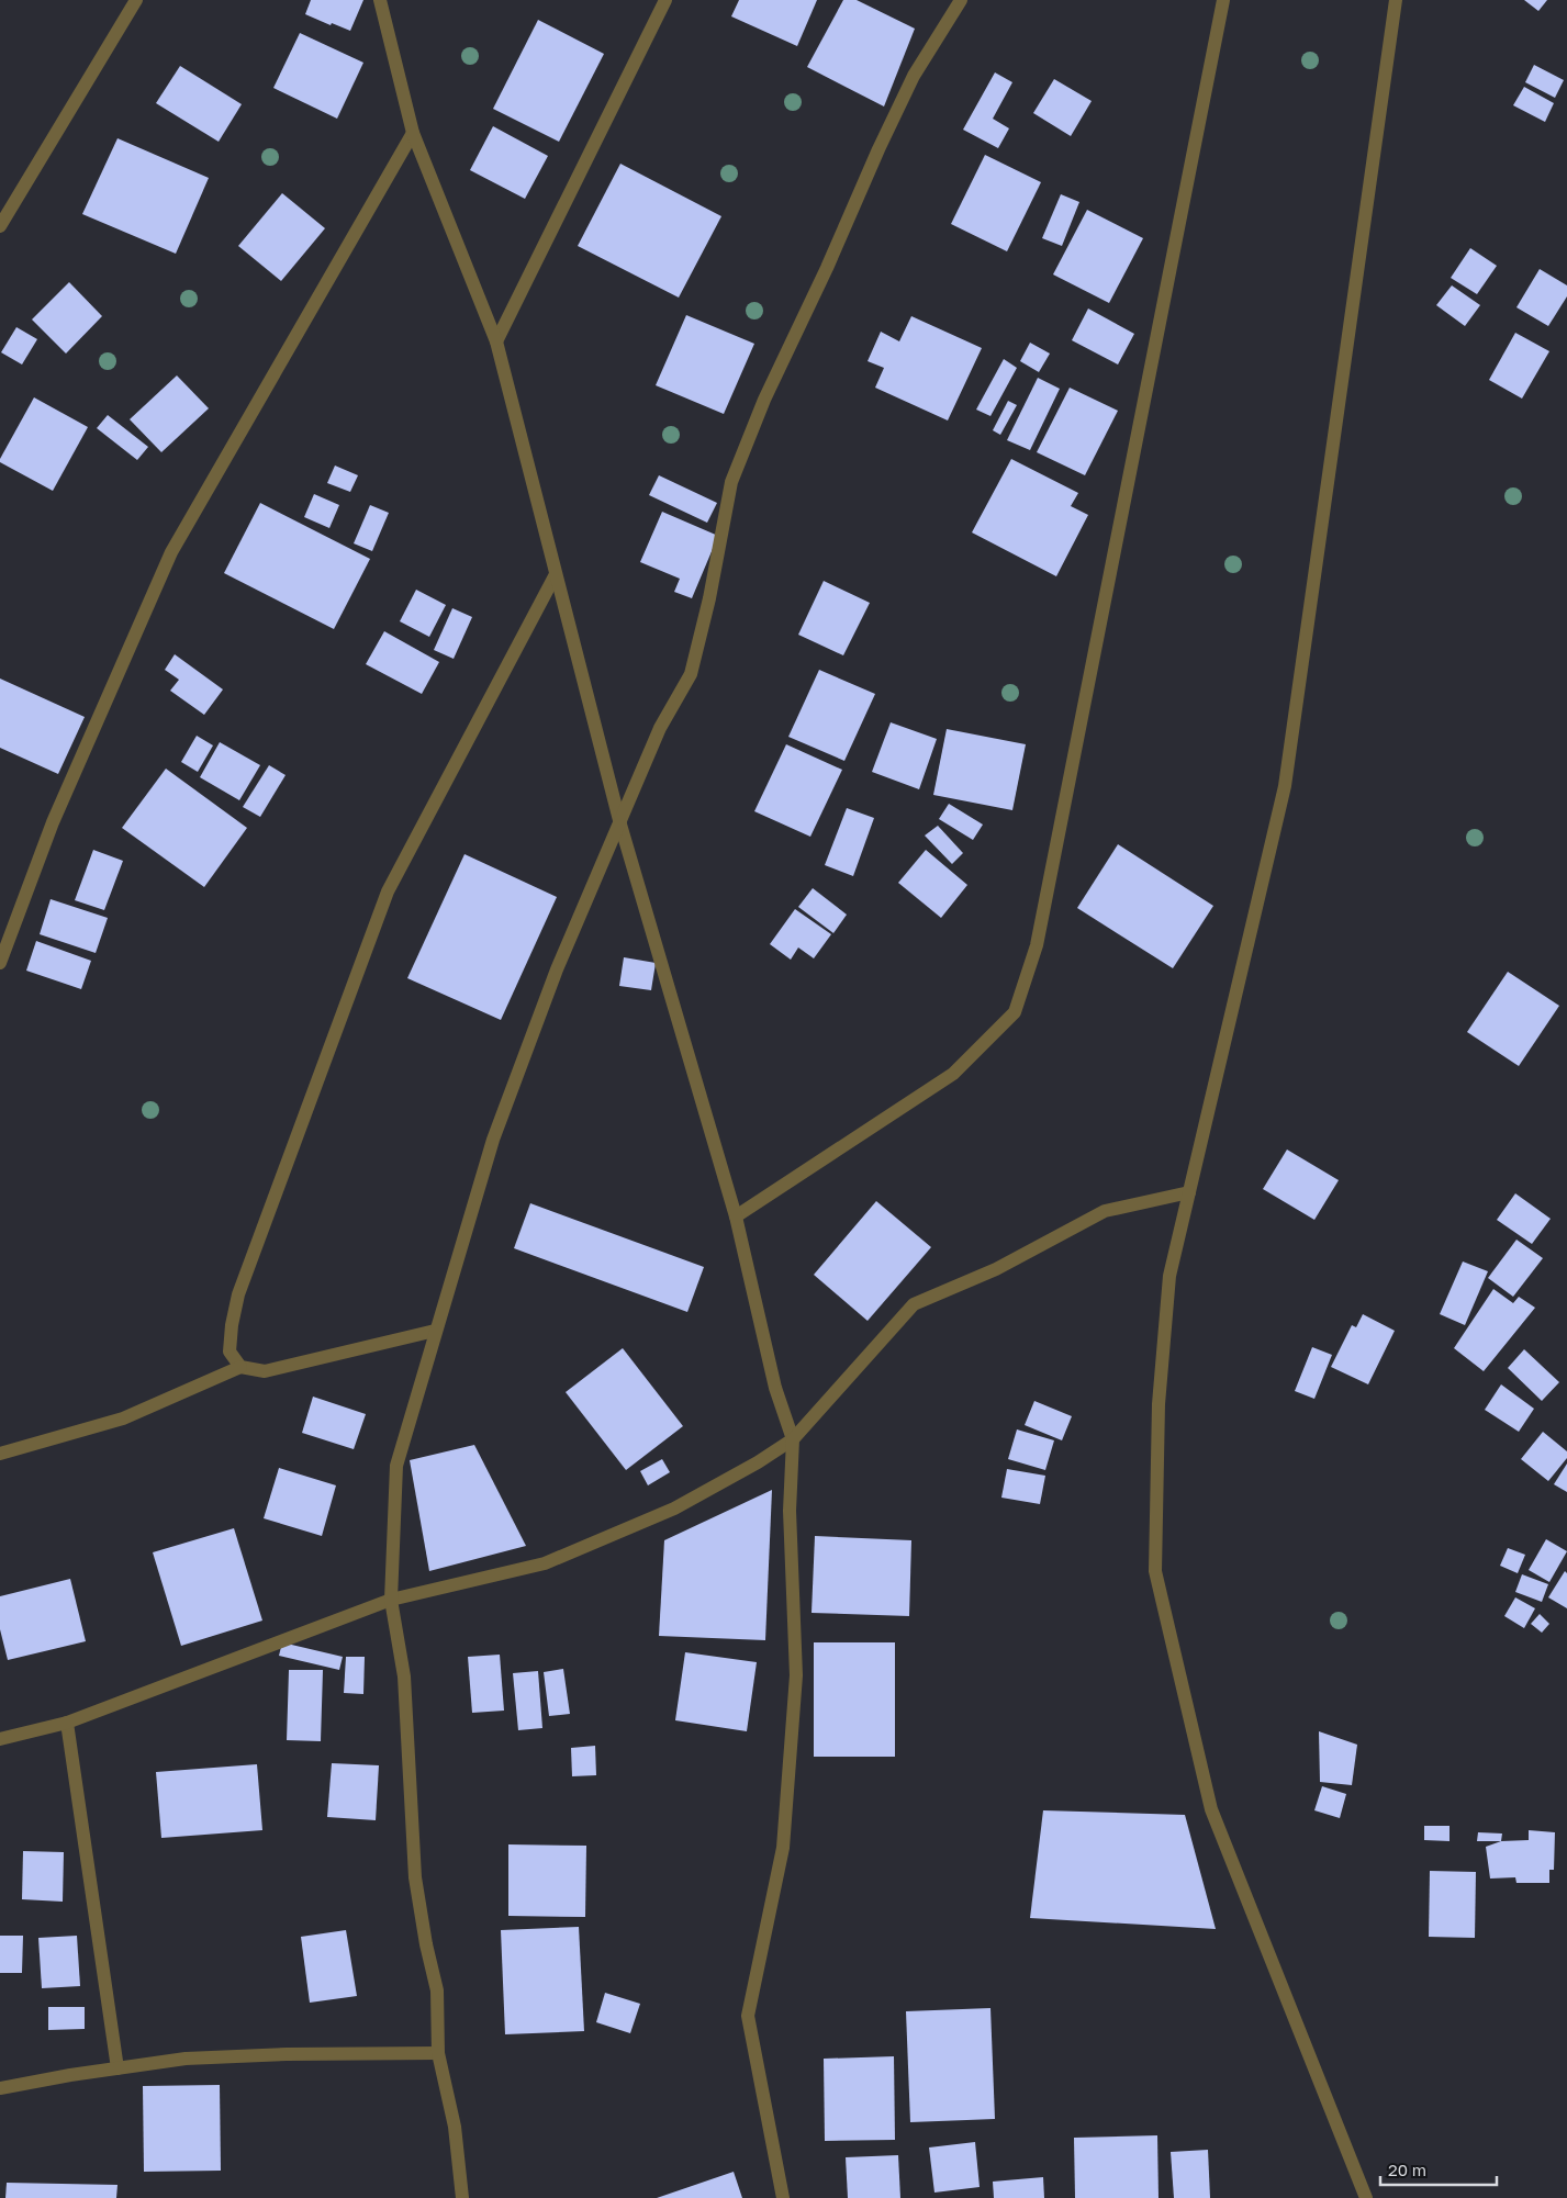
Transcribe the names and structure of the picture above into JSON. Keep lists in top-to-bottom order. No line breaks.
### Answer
{"scale_bar":"20 m"}
